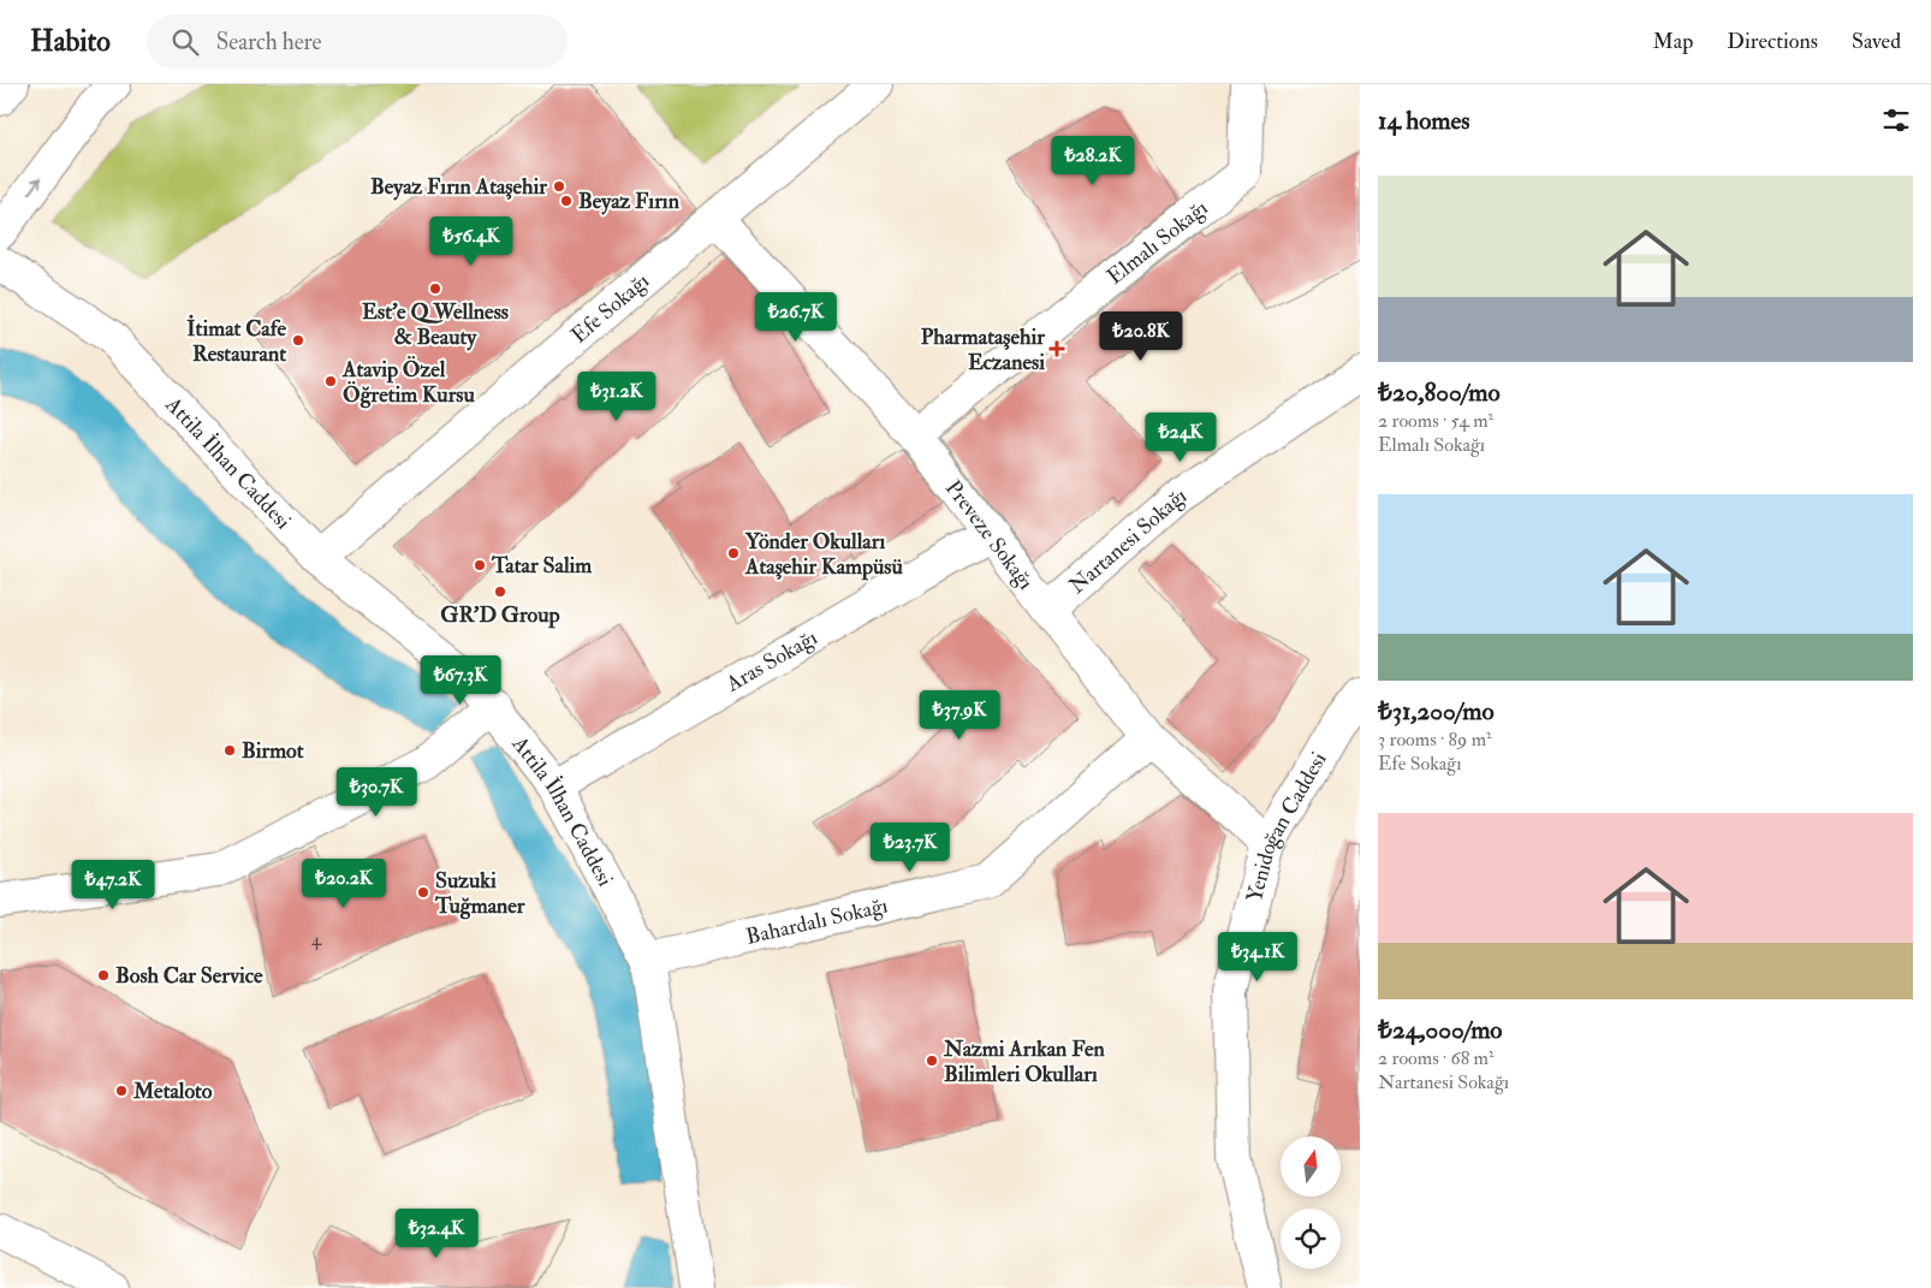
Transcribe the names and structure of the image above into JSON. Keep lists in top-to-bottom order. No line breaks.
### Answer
{"streets":{"street":["Elmalı Sokağı","Efe Sokağı","Attila İlhan Caddesi","Preveze Sokağı","Nartanesi Sokağı","Aras Sokağı","Yenidoğan Caddesi","Bahardalı Sokağı"]},"crossings":[["Elmalı Sokağı","Preveze Sokağı"],["Efe Sokağı","Attila İlhan Caddesi"],["Efe Sokağı","Preveze Sokağı"],["Attila İlhan Caddesi","Aras Sokağı"],["Attila İlhan Caddesi","Bahardalı Sokağı"],["Preveze Sokağı","Nartanesi Sokağı"],["Preveze Sokağı","Aras Sokağı"],["Preveze Sokağı","Yenidoğan Caddesi"],["Preveze Sokağı","Bahardalı Sokağı"]],"places":{"other":["Beyaz Fırın Ataşehir","Beyaz Fırın","Est'e Q Wellness & Beauty","İtimat Cafe Restaurant","Atavip Özel Öğretim Kursu","Yönder Okulları Ataşehir Kampüsü","Tatar Salim","GR'D Group","Birmot","Suzuki Tuğmaner","Bosh Car Service","Nazmi Arıkan Fen Bilimleri Okulları","Metaloto"],"health":["Pharmataşehir Eczanesi"]},"house_numbers":["4"],"north":"top","page":{"header":"Habito","search":"Search here","nav":["Map","Directions","Saved"],"heading":"14 homes","price":["₺28.2K","₺56.4K","₺26.7K","₺20.8K","₺31.2K","₺24K","₺67.3K","₺37.9K","₺30.7K","₺23.7K","₺20.2K","₺47.2K","₺34.1K","₺32.4K"],"list":[{"name":"₺20,800/mo","note":"2 rooms · 54 m² · Elmalı Sokağı"},{"name":"₺31,200/mo","note":"3 rooms · 89 m² · Efe Sokağı"},{"name":"₺24,000/mo","note":"2 rooms · 68 m² · Nartanesi Sokağı"}]}}
